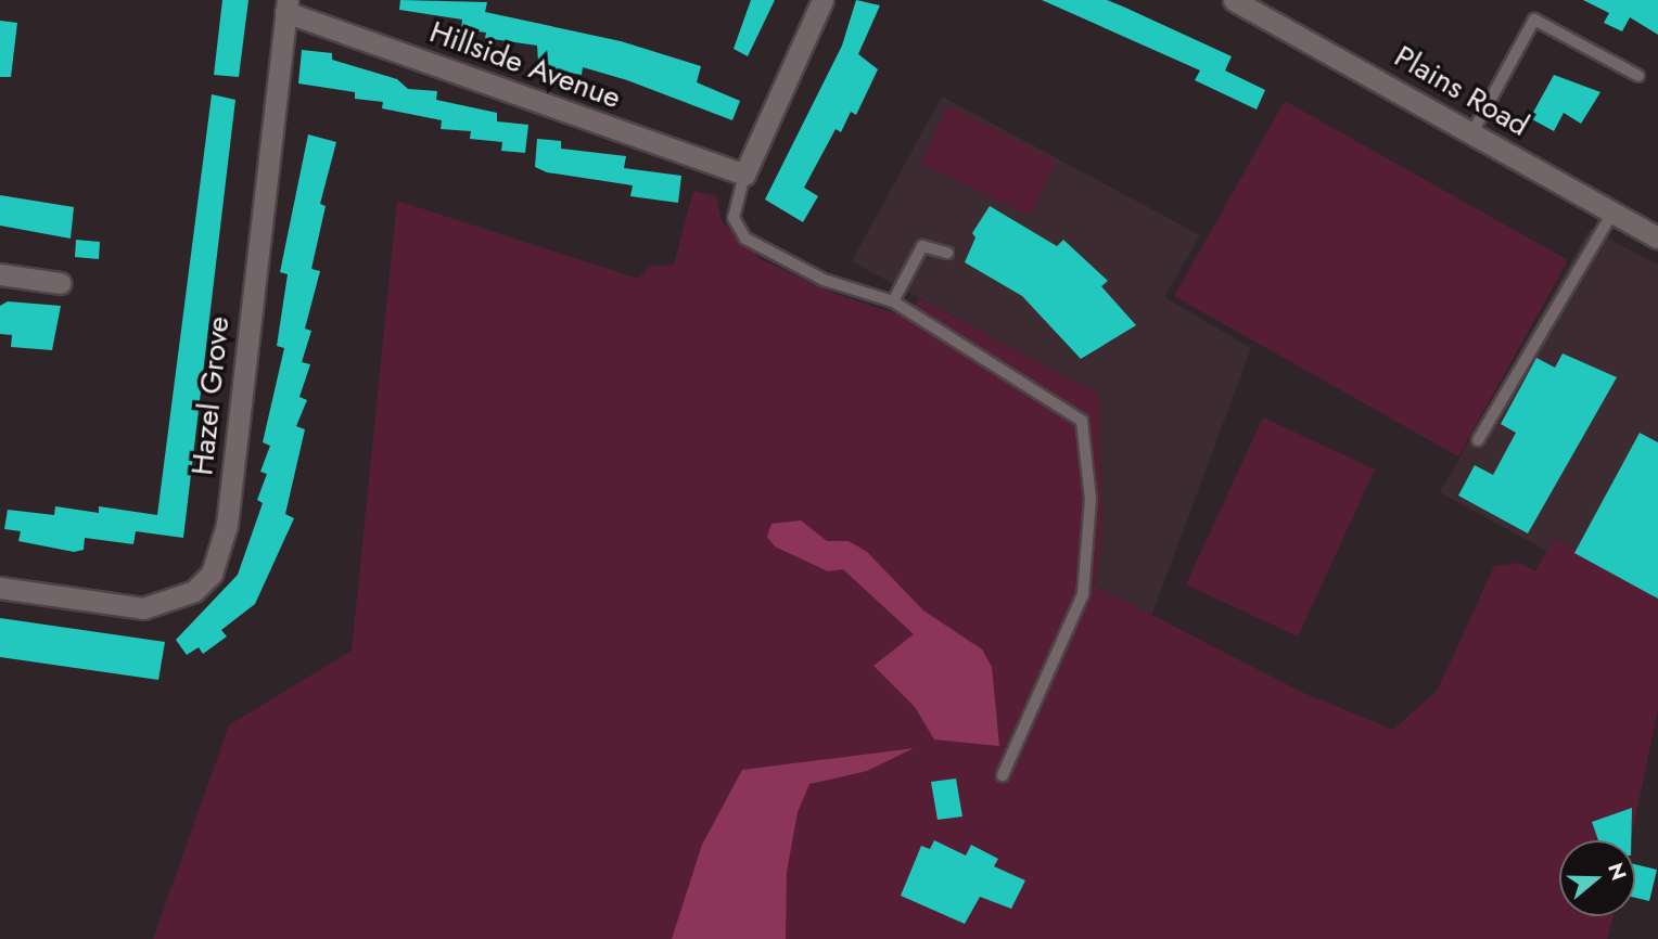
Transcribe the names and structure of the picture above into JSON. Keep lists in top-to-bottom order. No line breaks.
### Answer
{"streets":{"street":["Hillside Avenue","Plains Road","Hazel Grove"]},"crossings":[["Hillside Avenue","Hazel Grove"]],"north":"right"}
